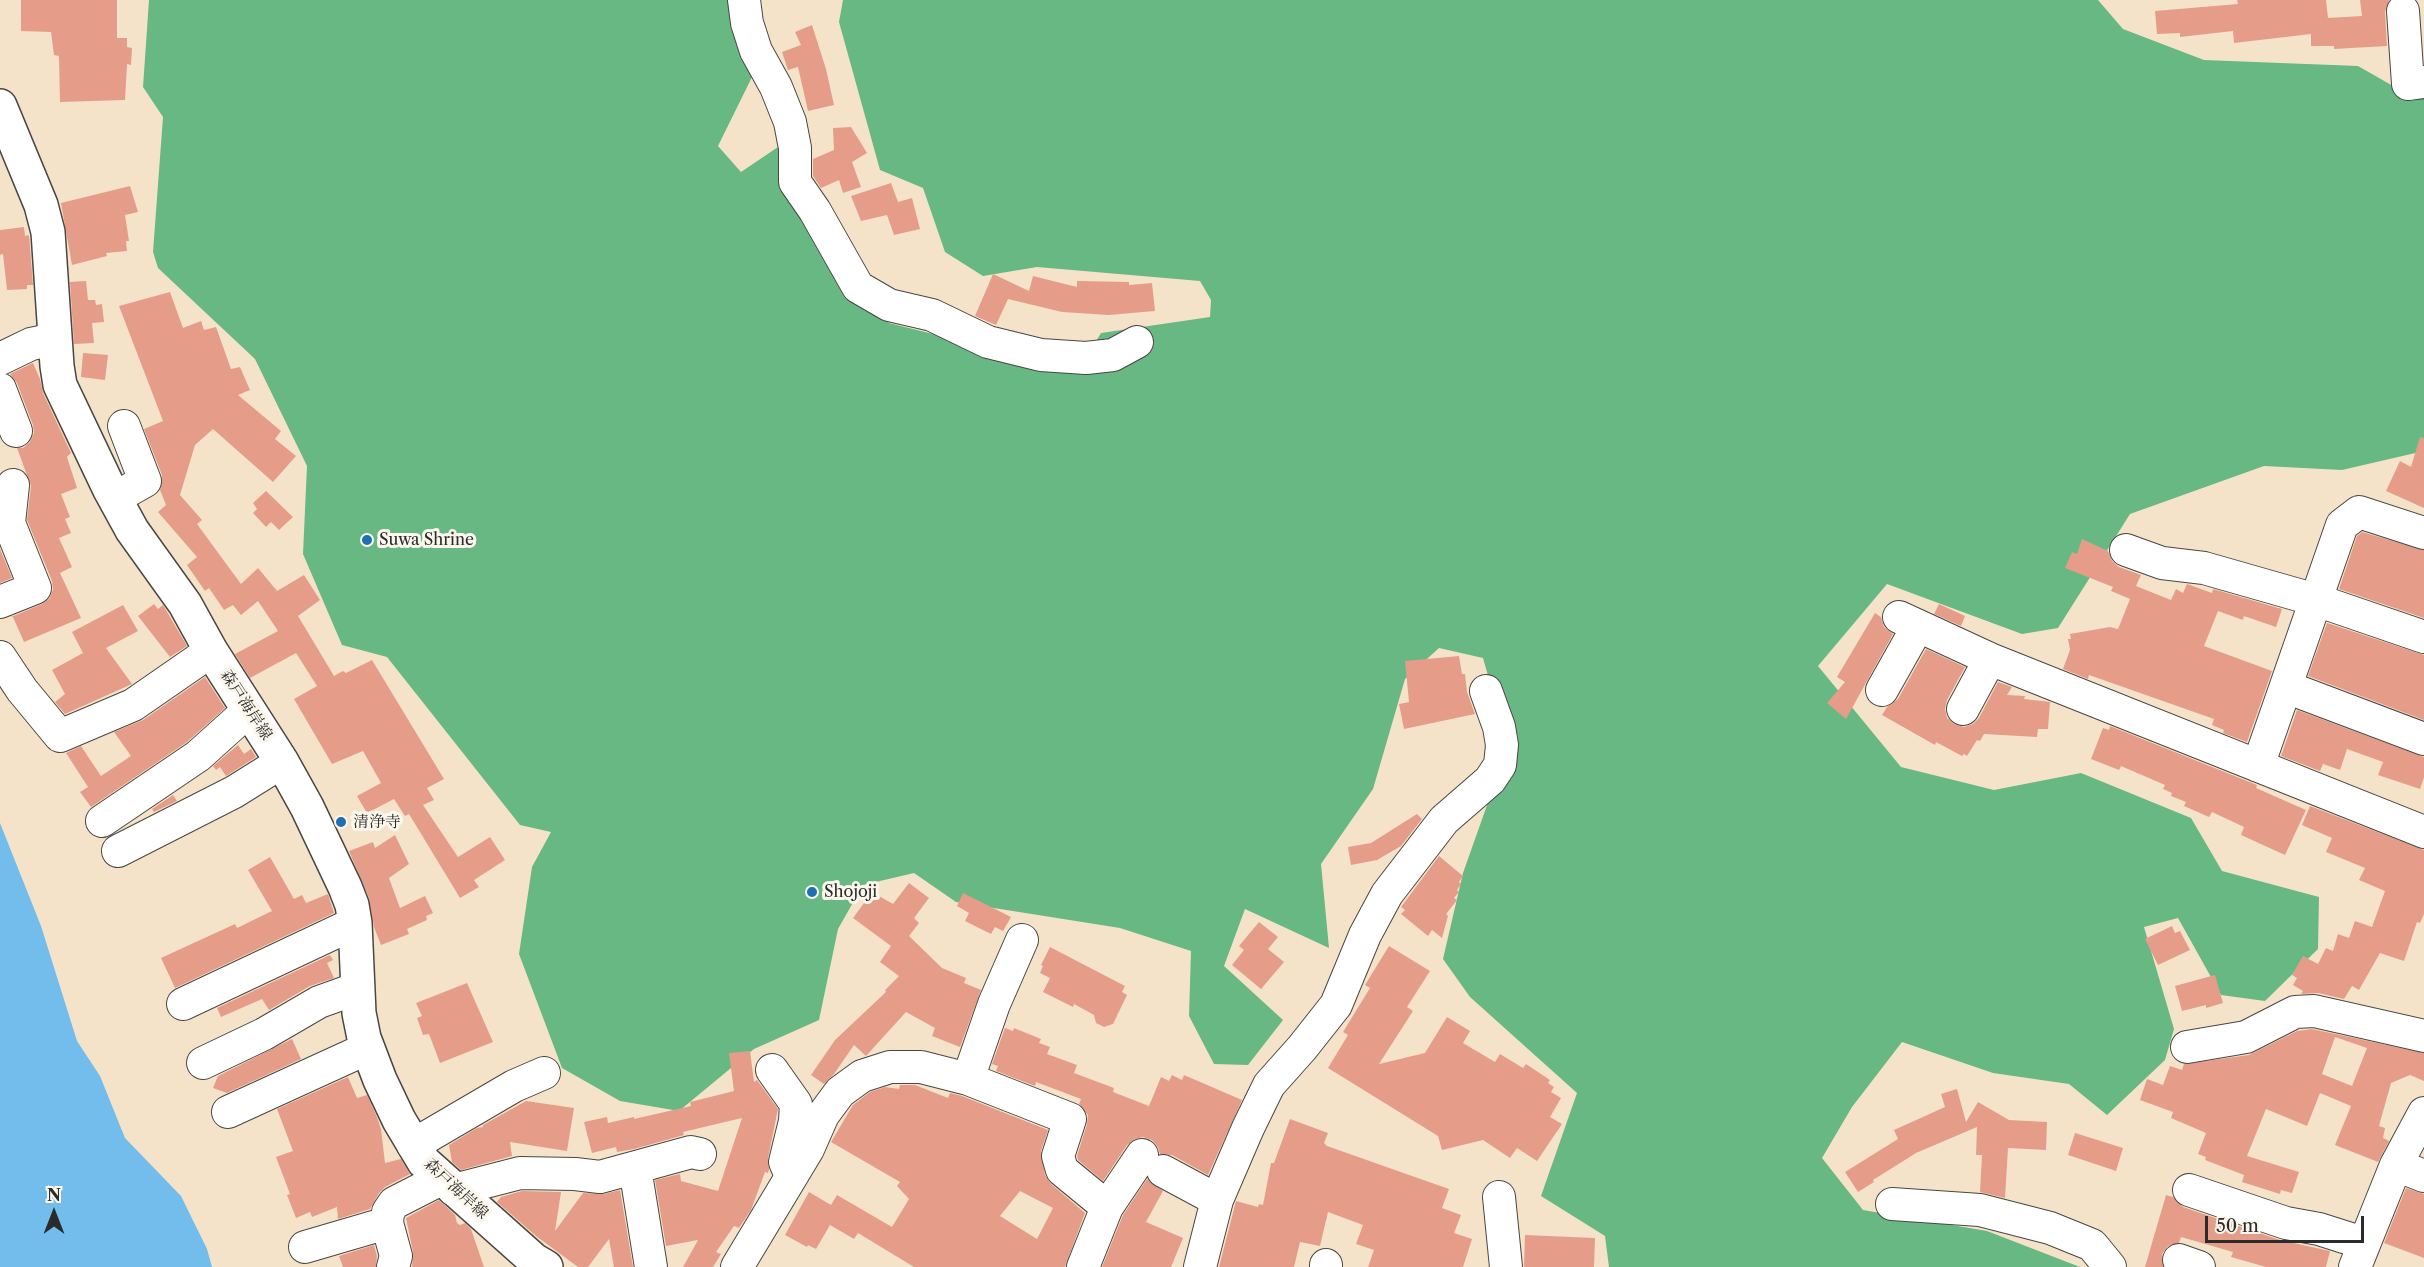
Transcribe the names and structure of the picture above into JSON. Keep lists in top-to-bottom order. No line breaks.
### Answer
{"streets":{"main road":["森戸海岸線"]},"places":["Suwa Shrine","清浄寺","Shojoji"],"scale_bar":"50 m","north":"top"}
